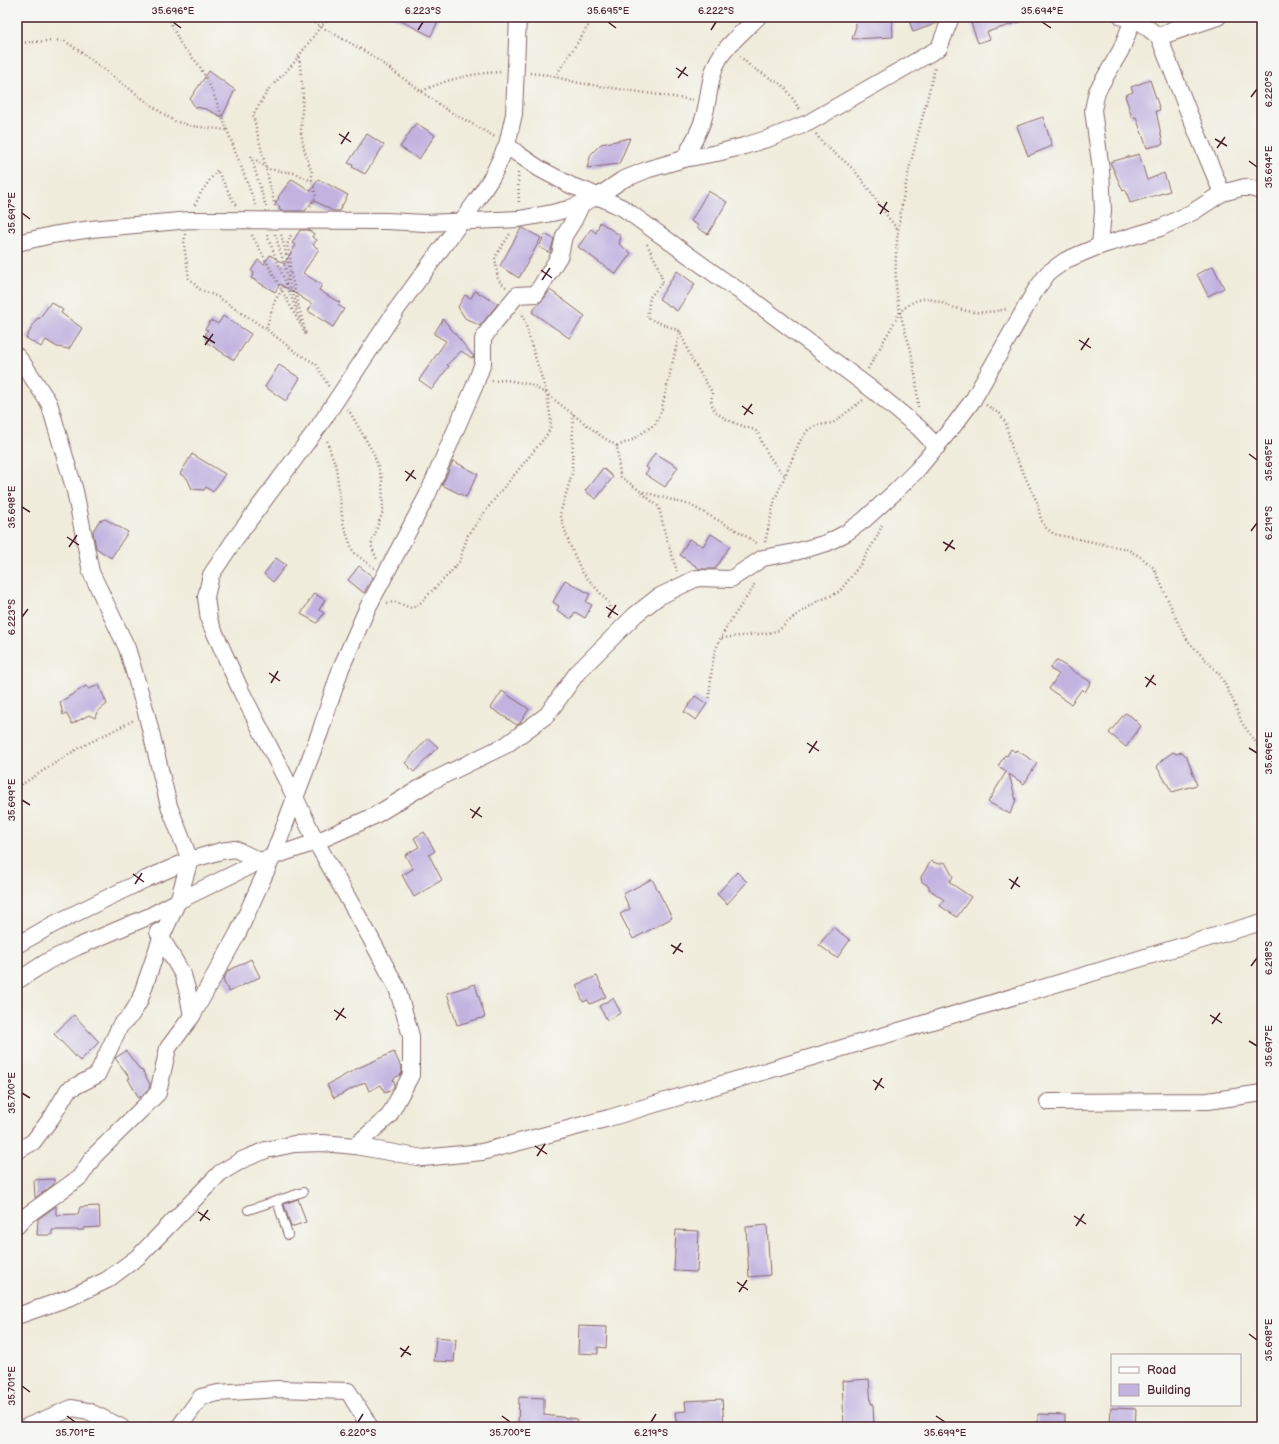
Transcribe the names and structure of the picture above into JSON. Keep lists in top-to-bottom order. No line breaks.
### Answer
{"legend":["Road","Building"],"coordinates":["35.696°E","6.223°S","35.695°E","6.222°S","35.694°E","6.220°S","35.697°E","35.698°E","6.219°S","35.699°E","6.218°S","35.700°E","35.701°E"]}
